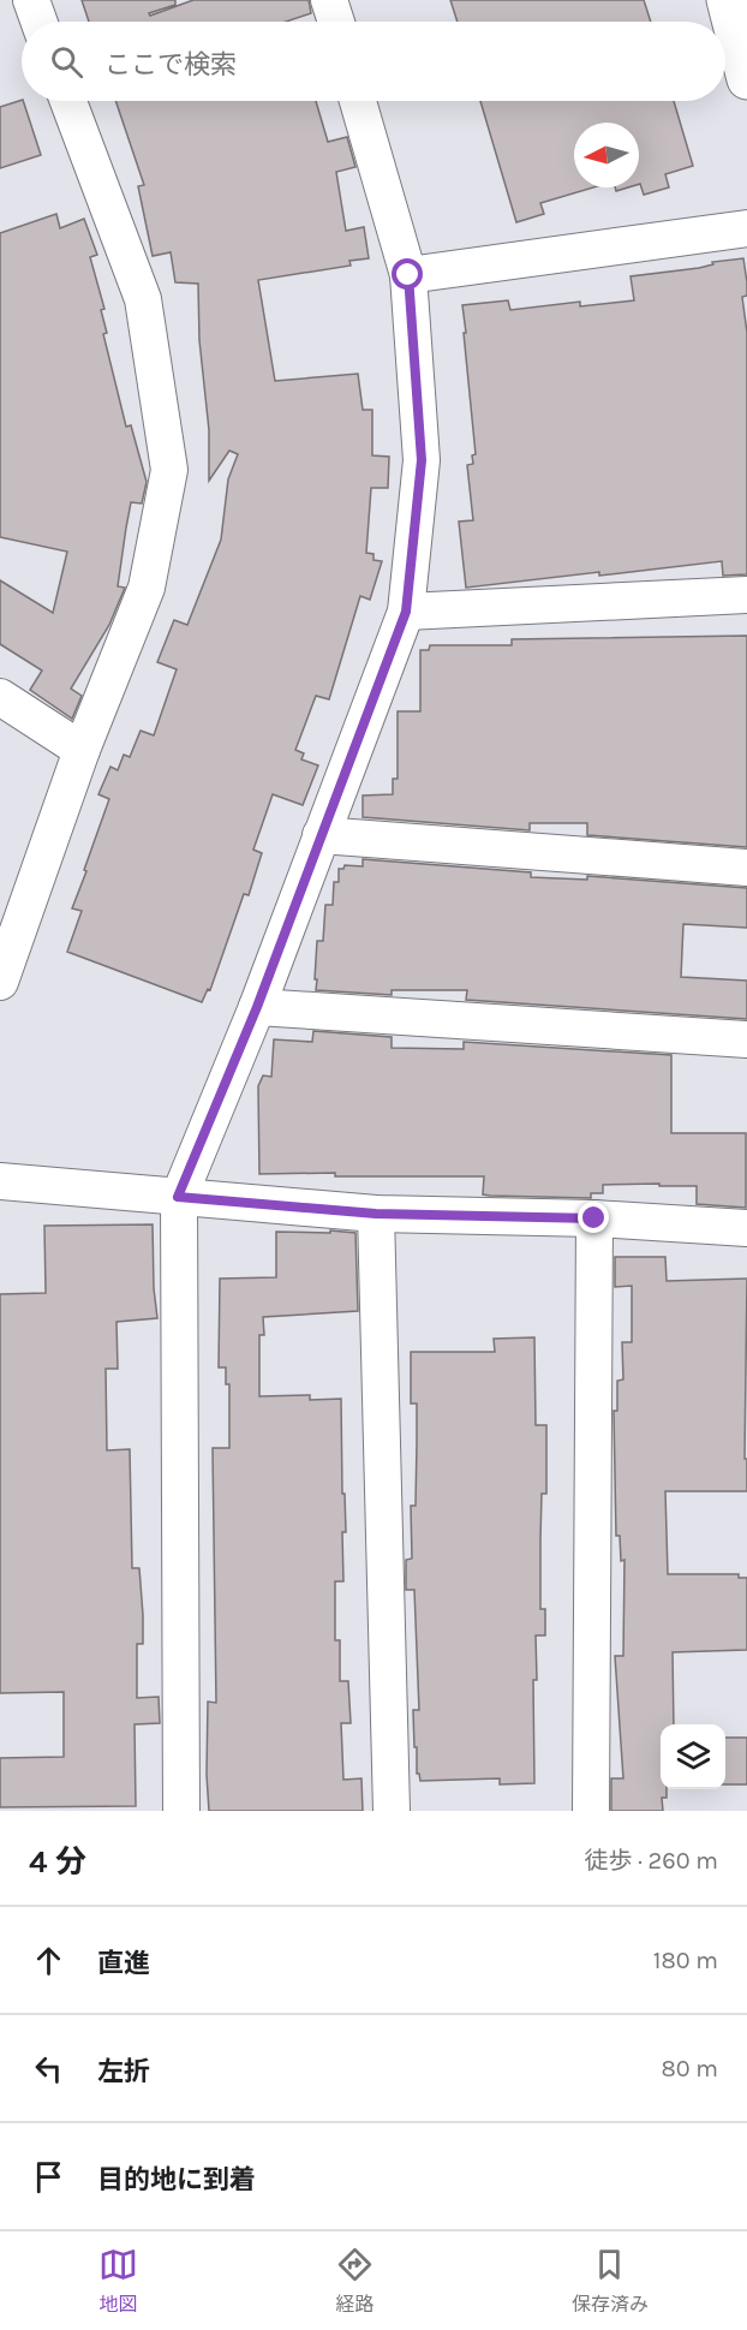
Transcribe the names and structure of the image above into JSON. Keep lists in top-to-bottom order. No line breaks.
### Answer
{"north":"left","page":{"search":"ここで検索","heading":["4 分","徒歩 · 260 m"],"list":[["直進","180 m"],["左折","80 m"],"目的地に到着"],"nav":["地図","経路","保存済み"]}}
